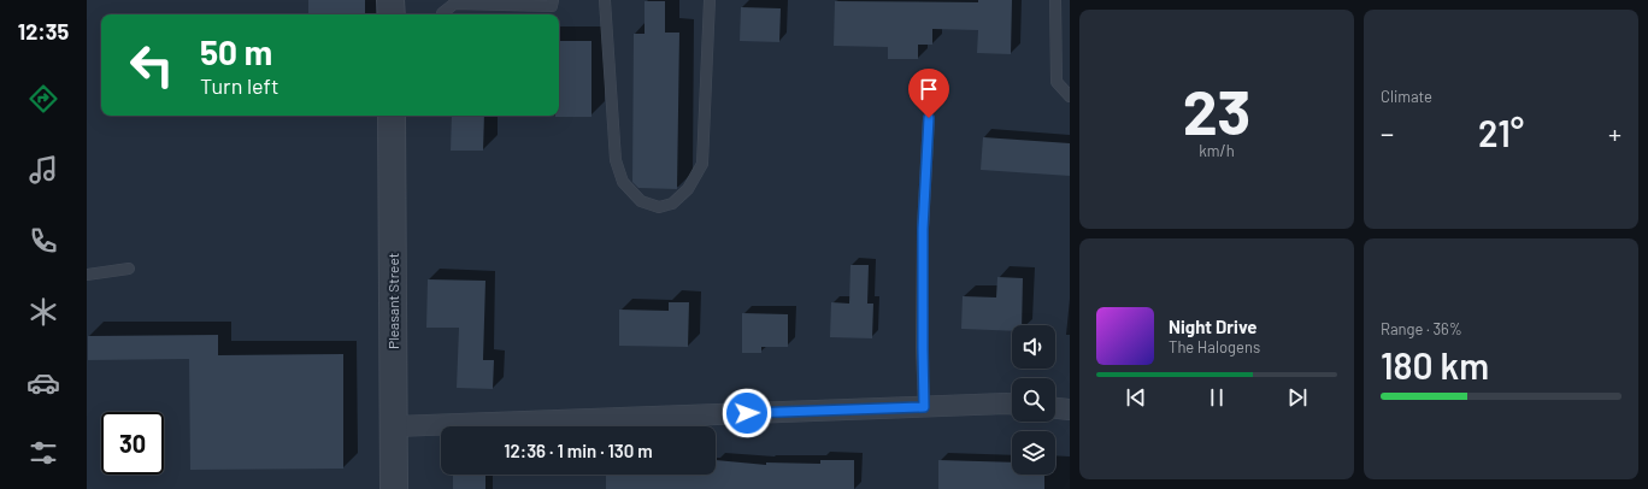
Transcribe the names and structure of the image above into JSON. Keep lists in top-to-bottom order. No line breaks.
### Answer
{"streets":{"street":["Pleasant Street"]},"page":{"tabs":"12:35","tile":[["23","km/h"],"Climate",["Range · 36%","180 km"]],"turn":["50 m","Turn left"],"heat":["−","21°","+"],"song":["Night Drive","The Halogens"],"limit":"30","trip":"12:36 · 1 min · 130 m"}}
